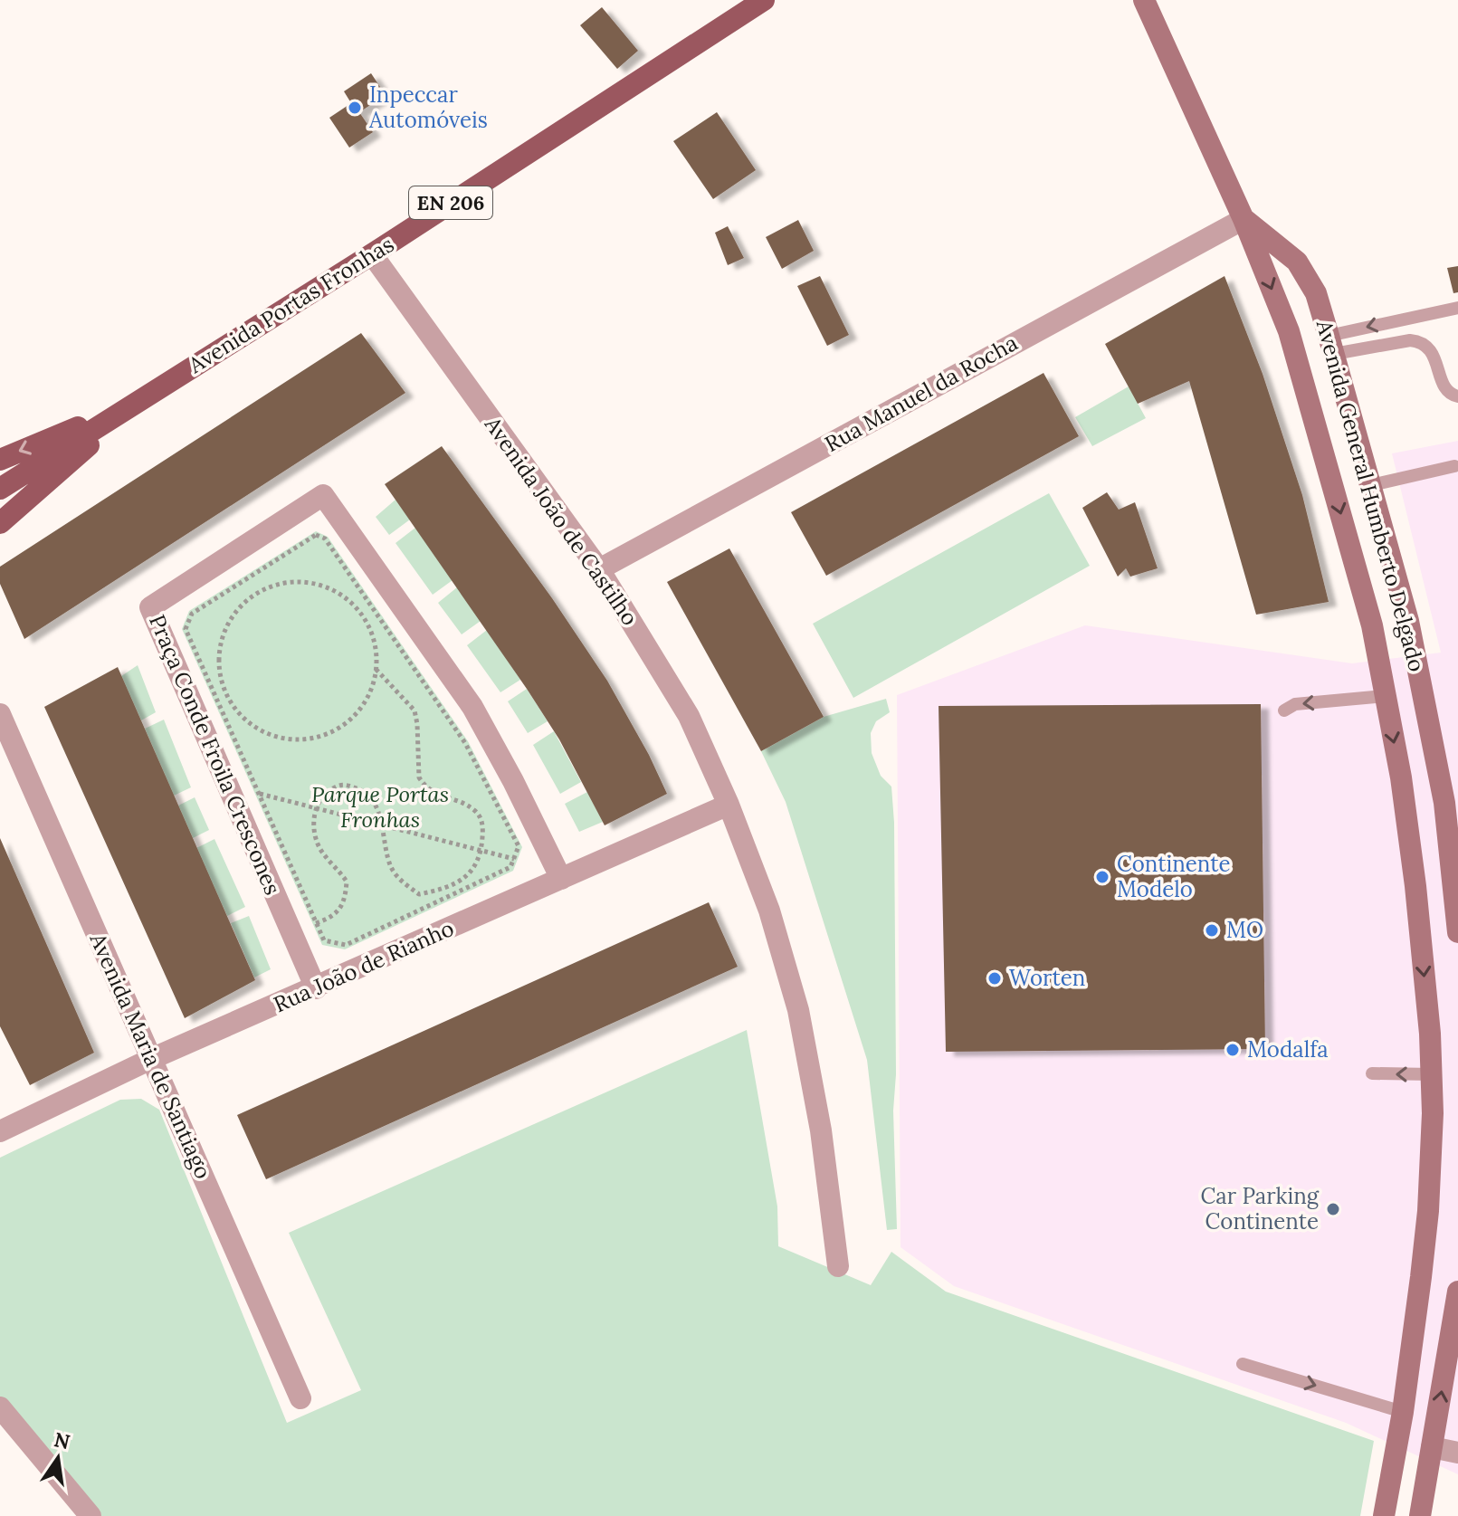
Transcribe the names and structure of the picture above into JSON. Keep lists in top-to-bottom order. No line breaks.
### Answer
{"streets":{"main road":["EN 206","Avenida Portas Fronhas","Avenida General Humberto Delgado"],"street":["Rua Manuel da Rocha","Avenida João de Castilho","Praça Conde Froila Crescones","Rua João de Rianho","Avenida Maria de Santiago"]},"crossings":[["Avenida Portas Fronhas","Avenida João de Castilho"],["Rua Manuel da Rocha","Avenida General Humberto Delgado"],["Rua Manuel da Rocha","Avenida João de Castilho"],["Avenida João de Castilho","Rua João de Rianho"],["Praça Conde Froila Crescones","Rua João de Rianho"],["Rua João de Rianho","Avenida Maria de Santiago"]],"parks":["Parque Portas Fronhas"],"places":["Inpeccar Automóveis","Continente Modelo","MO","Worten","Modalfa","Car Parking Continente"],"north":"top"}
